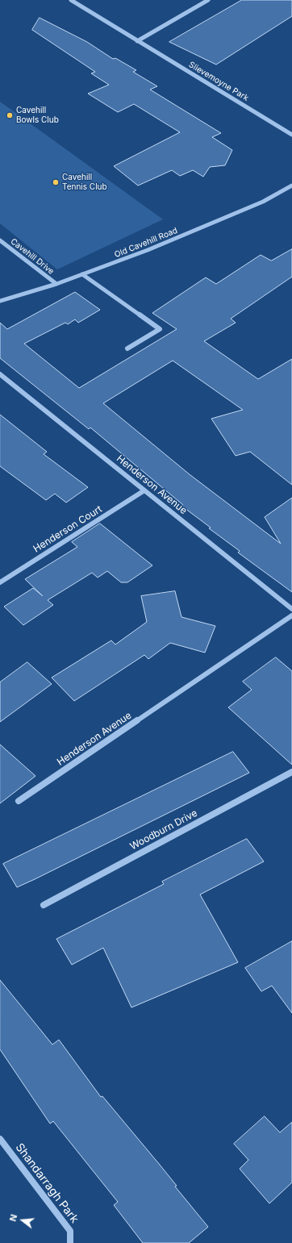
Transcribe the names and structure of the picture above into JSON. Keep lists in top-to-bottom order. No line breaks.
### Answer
{"streets":{"street":["Slievemoyne Park","Old Cavehill Road","Cavehill Drive","Henderson Avenue","Henderson Court","Woodburn Drive","Shandarragh Park"]},"crossings":[["Old Cavehill Road","Cavehill Drive"],["Henderson Avenue","Henderson Court"]],"places":["Cavehill Bowls Club","Cavehill Tennis Club"],"north":"left"}
